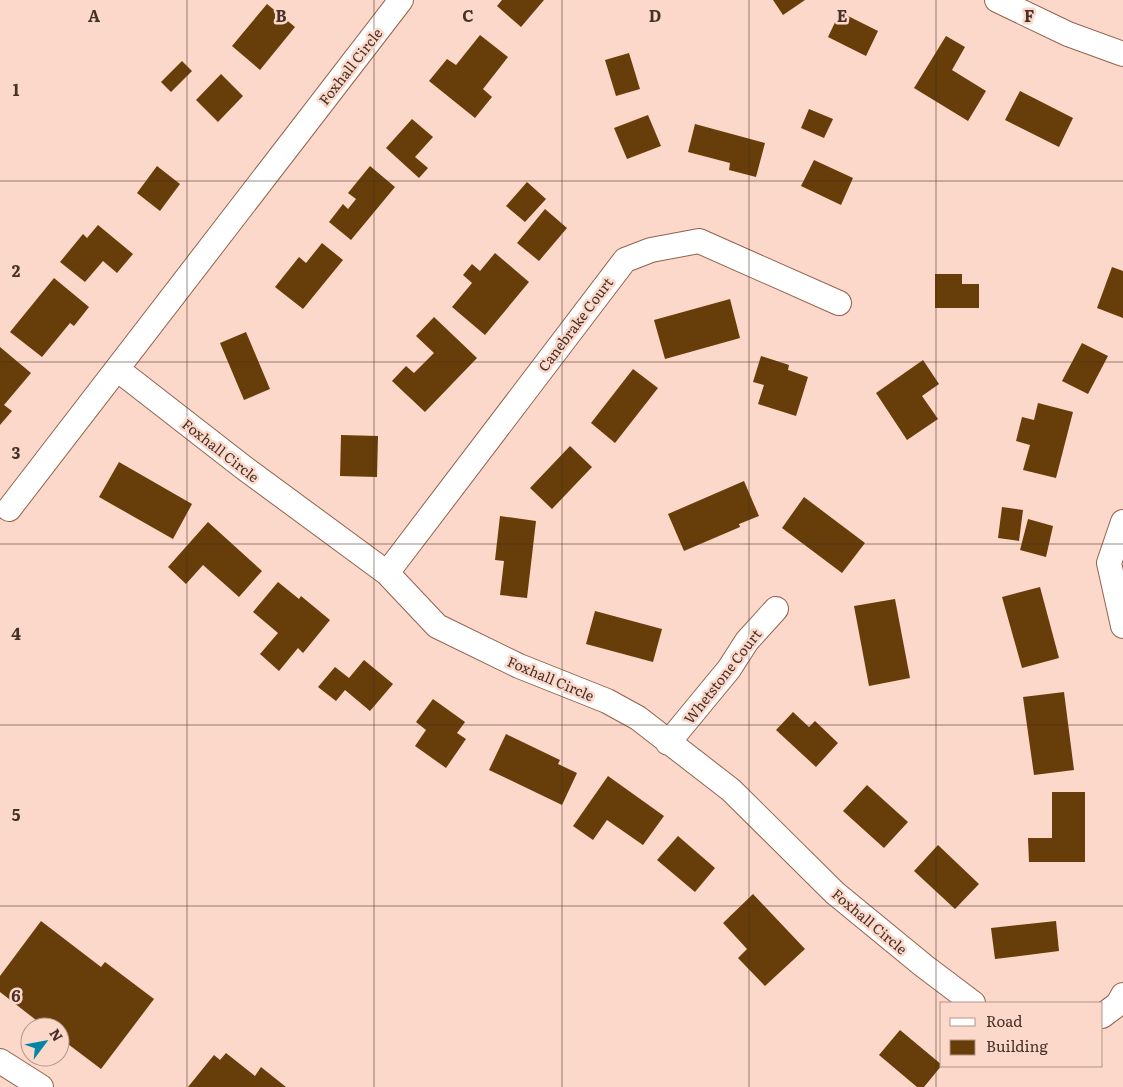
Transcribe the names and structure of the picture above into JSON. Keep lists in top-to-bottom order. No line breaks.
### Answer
{"streets":{"street":["Foxhall Circle","Canebrake Court","Whetstone Court"]},"crossings":[["Foxhall Circle","Canebrake Court"],["Foxhall Circle","Whetstone Court"]],"legend":["Road","Building"],"north":"top right","grid":{"columns":["A","B","C","D","E","F"],"rows":["1","2","3","4","5","6"]}}
